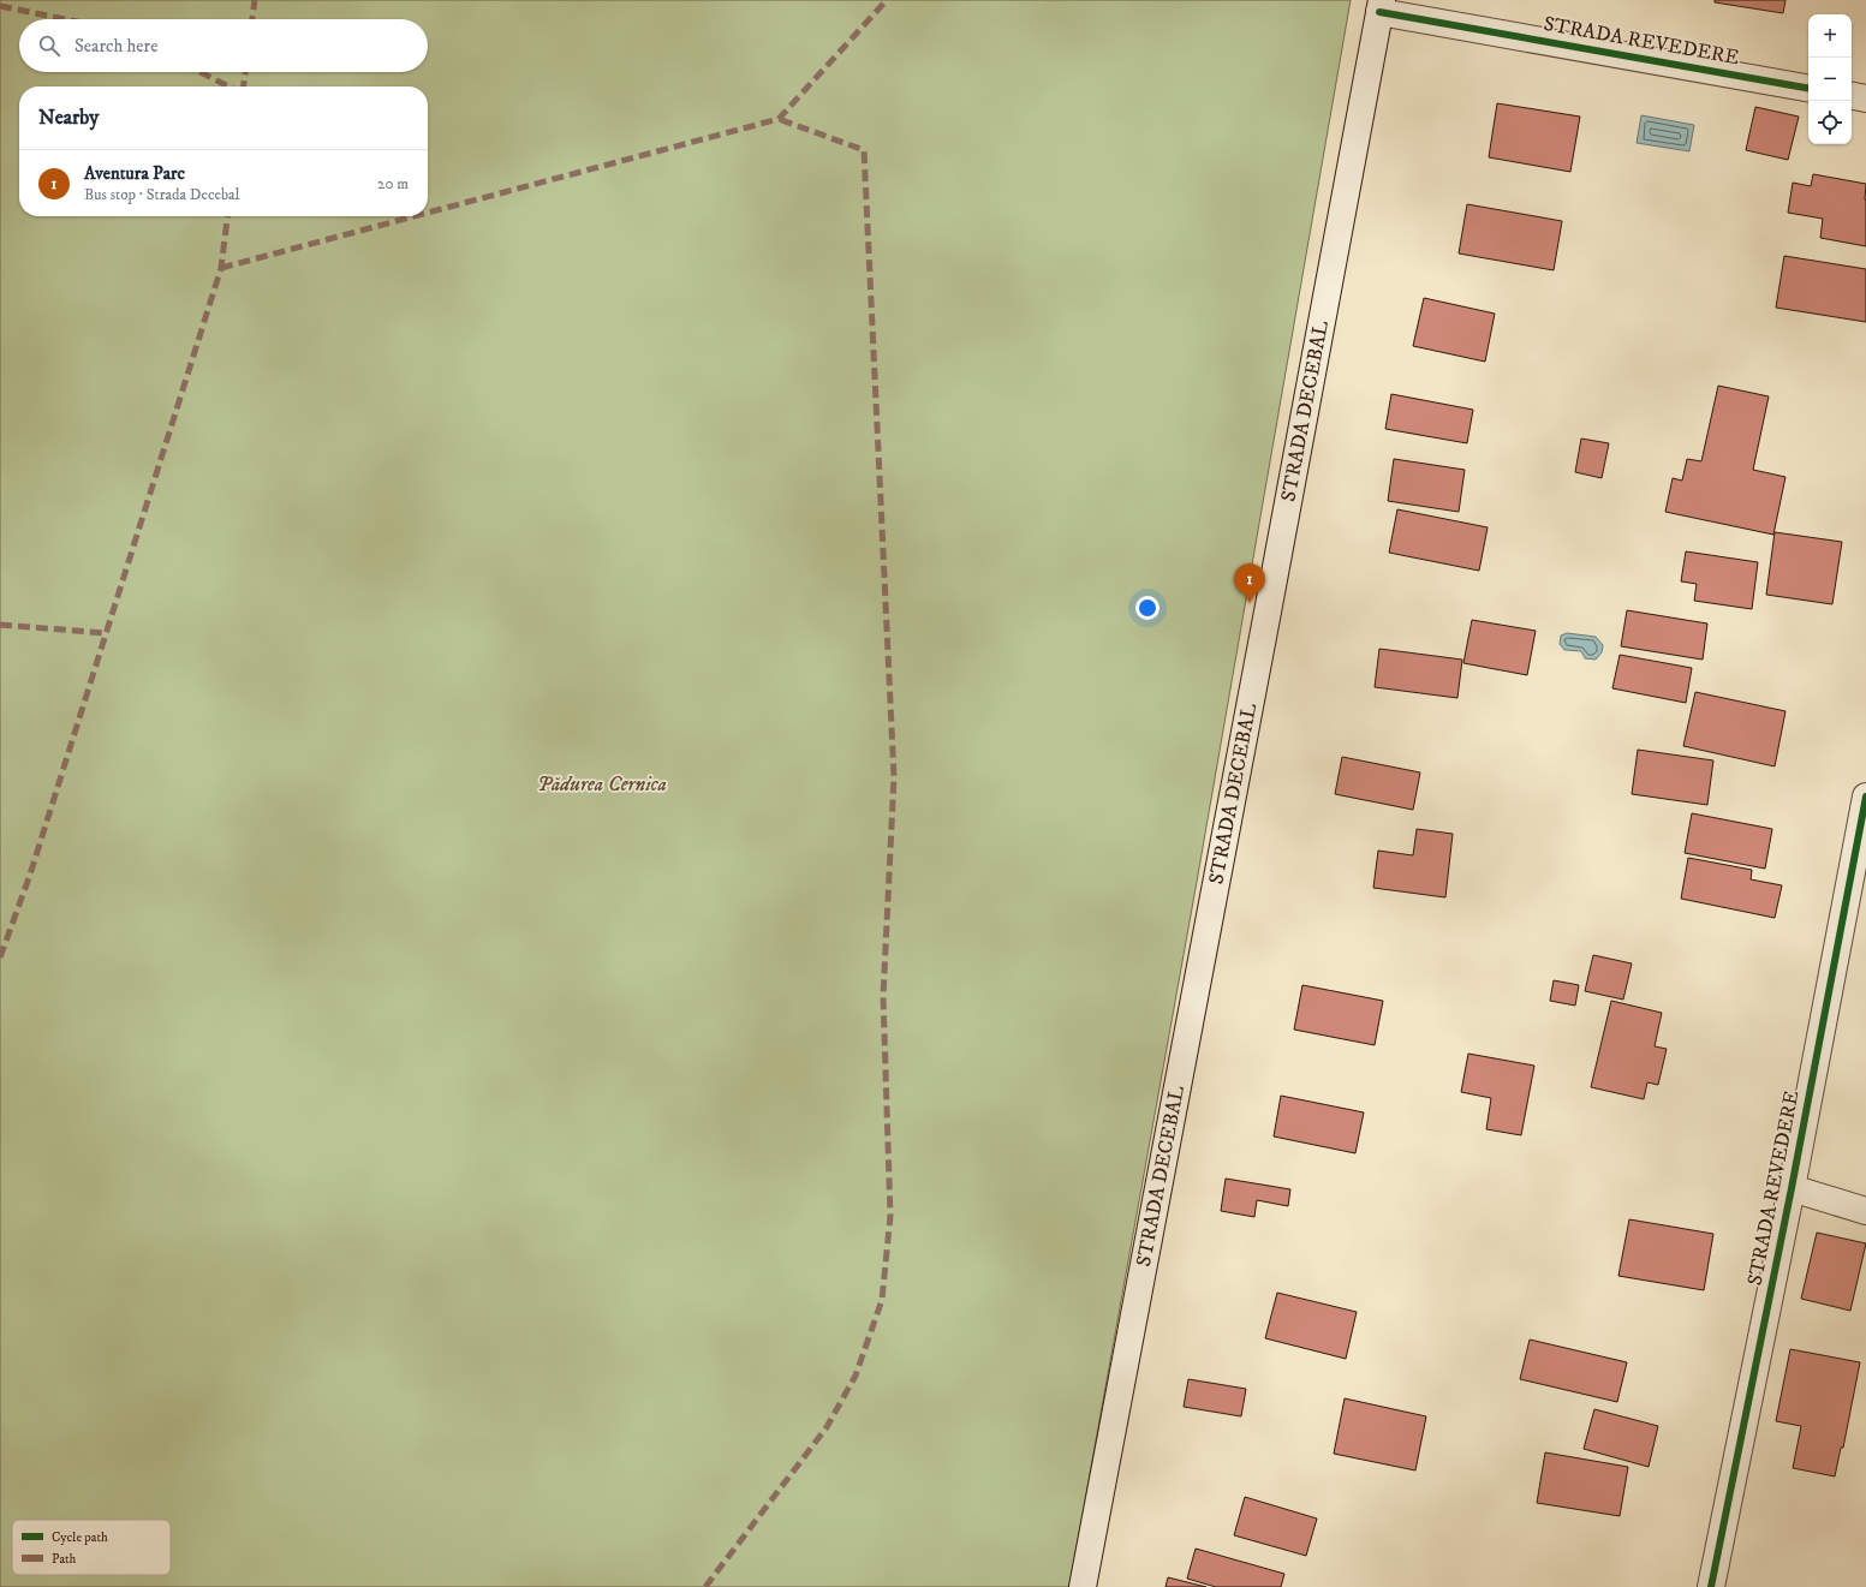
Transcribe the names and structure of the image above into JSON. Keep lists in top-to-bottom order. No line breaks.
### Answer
{"streets":{"main road":["STRADA REVEDERE","STRADA DECEBAL"]},"crossings":[["STRADA REVEDERE","STRADA DECEBAL"]],"parks":["Pădurea Cernica"],"legend":["Cycle path","Path"],"page":{"map_buttons":["+","−"],"search":"Search here","heading":"Nearby","list":[{"mark":"1","name":"Aventura Parc","note":"Bus stop · Strada Decebal","value":"20 m"}],"pins":"1"}}
